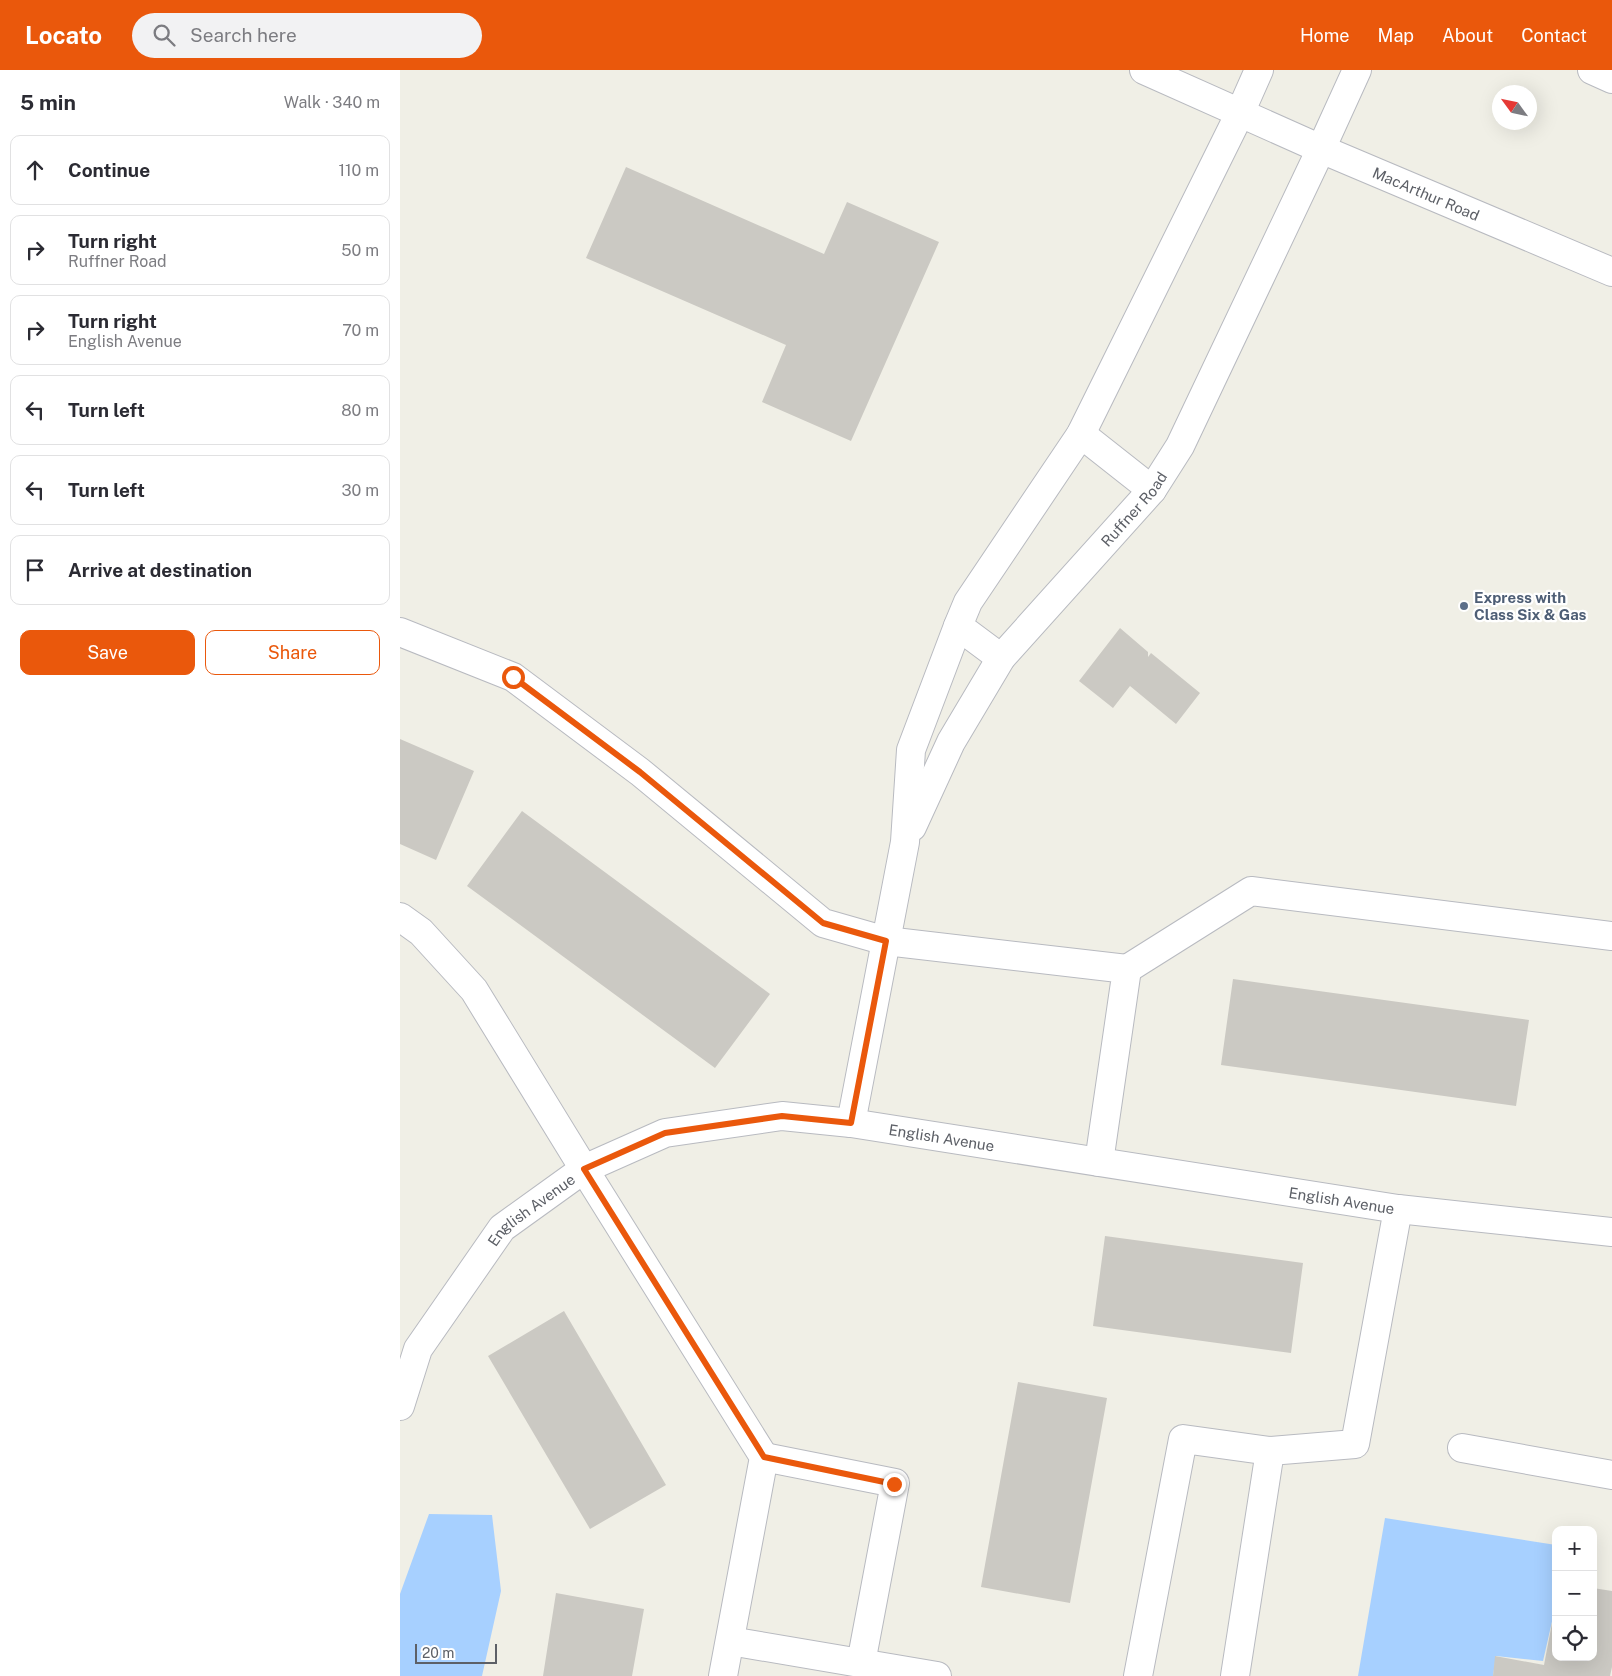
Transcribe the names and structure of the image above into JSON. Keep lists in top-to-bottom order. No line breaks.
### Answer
{"streets":{"street":["MacArthur Road","Ruffner Road","English Avenue"]},"crossings":[["MacArthur Road","Ruffner Road"],["Ruffner Road","English Avenue"]],"places":["Express with Class Six & Gas"],"scale_bar":"20 m","north":"top left","page":{"header":"Locato","search":"Search here","nav":["Home","Map","About","Contact"],"heading":["5 min","Walk · 340 m"],"list":[["Continue","110 m"],["Turn right","Ruffner Road","50 m"],["Turn right","English Avenue","70 m"],["Turn left","80 m"],["Turn left","30 m"],"Arrive at destination"],"buttons":["Save","Share"],"map_buttons":["+","−"],"scale":"20 m"}}
